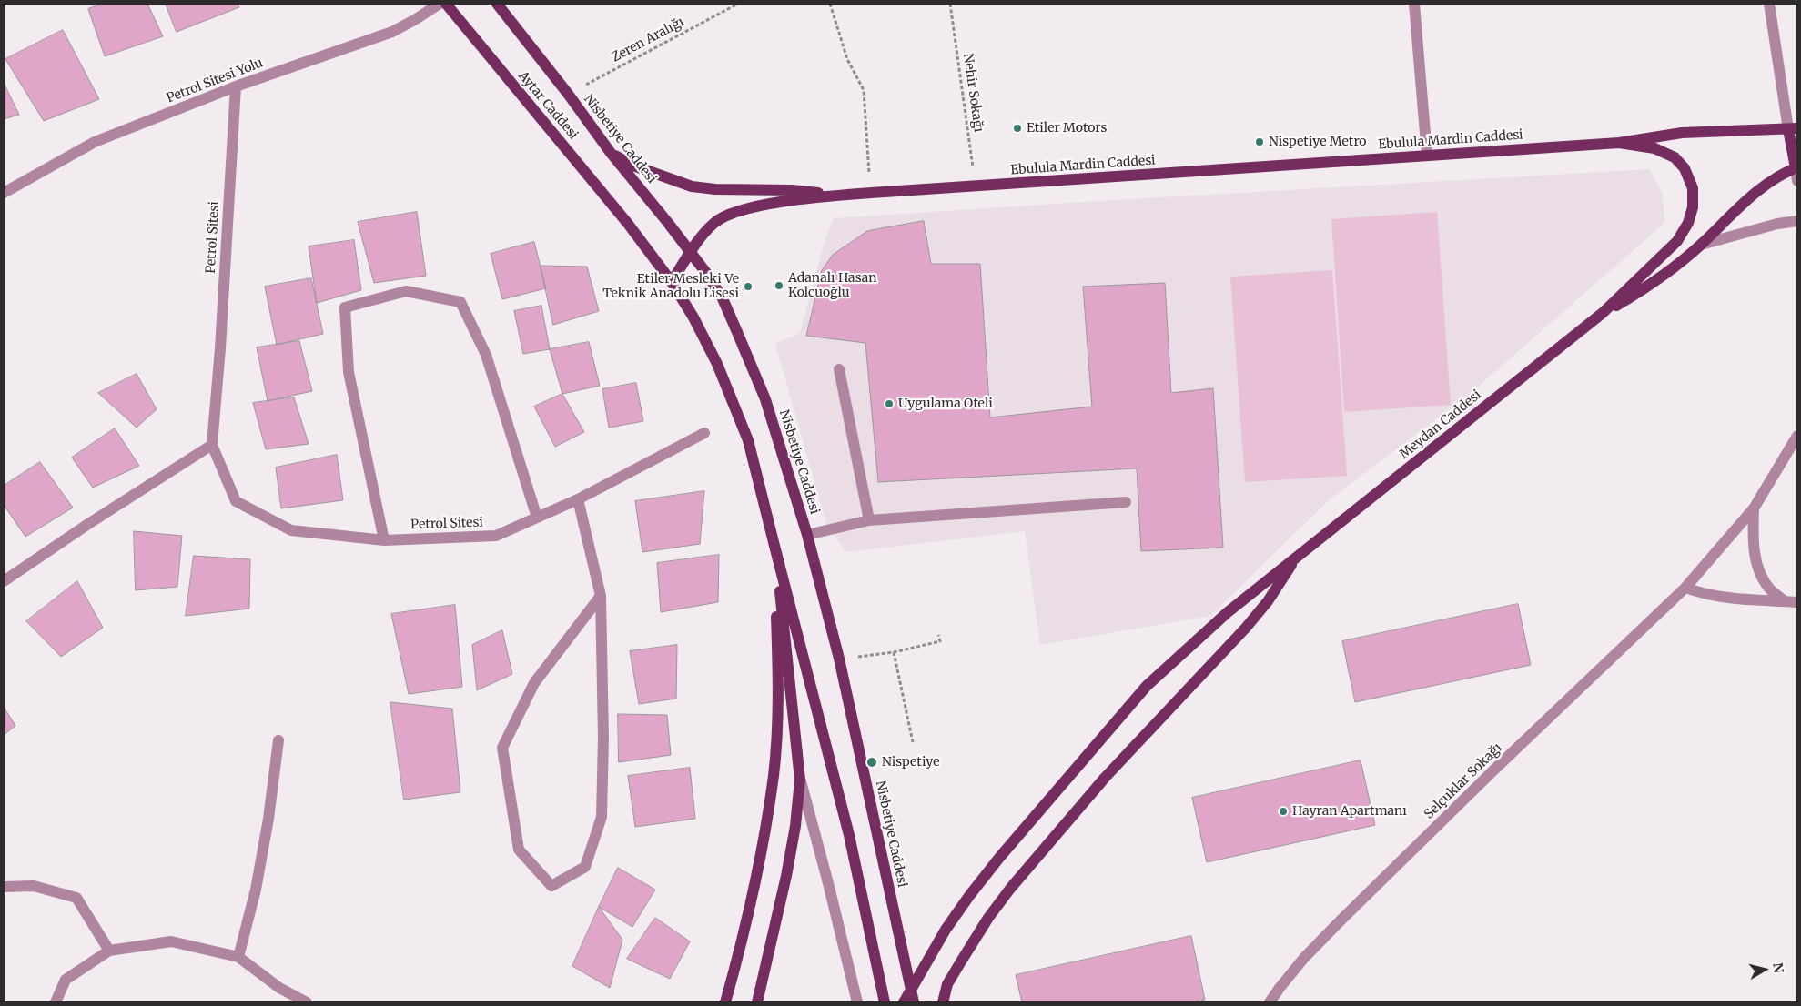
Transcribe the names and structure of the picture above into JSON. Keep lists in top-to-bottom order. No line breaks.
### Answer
{"streets":{"main road":["Aytar Caddesi","Nisbetiye Caddesi","Ebulula Mardin Caddesi","Meydan Caddesi"],"street":["Petrol Sitesi Yolu","Petrol Sitesi","Selçuklar Sokağı"],"path":["Zeren Aralığı","Nehir Sokağı"]},"crossings":[["Zeren Aralığı","Nisbetiye Caddesi"],["Petrol Sitesi Yolu","Petrol Sitesi"],["Nehir Sokağı","Ebulula Mardin Caddesi"]],"places":["Etiler Motors","Nispetiye Metro","Adanalı Hasan Kolcuoğlu","Etiler Mesleki Ve Teknik Anadolu Lisesi","Uygulama Oteli","Nispetiye","Hayran Apartmanı"],"north":"right"}
